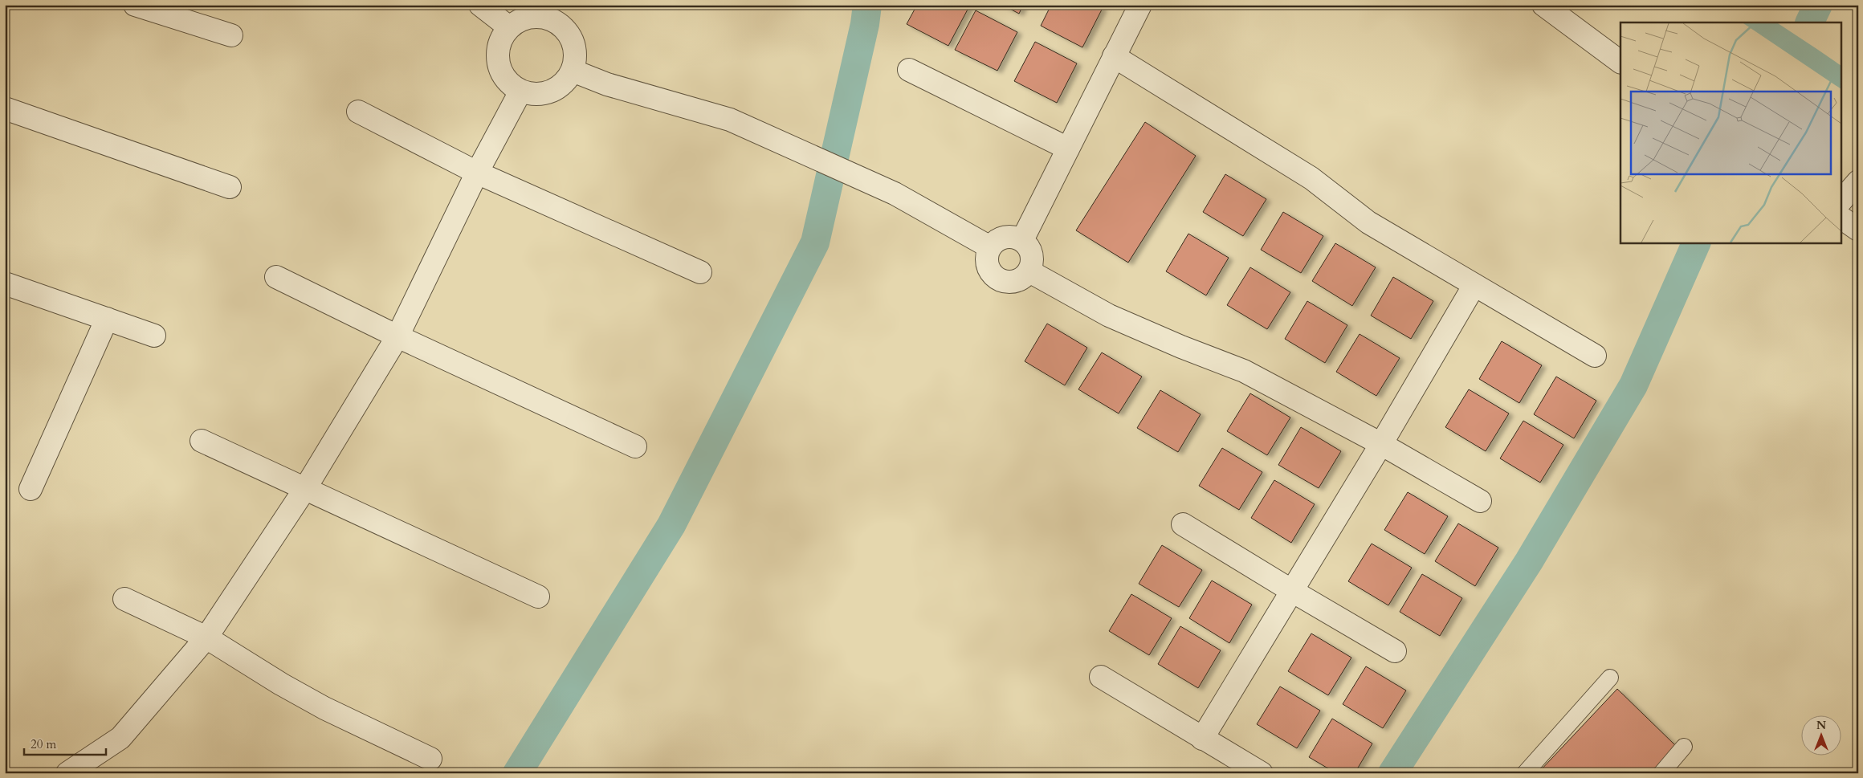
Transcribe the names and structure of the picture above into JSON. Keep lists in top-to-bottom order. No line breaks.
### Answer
{"scale_bar":"20 m","north":"top"}
